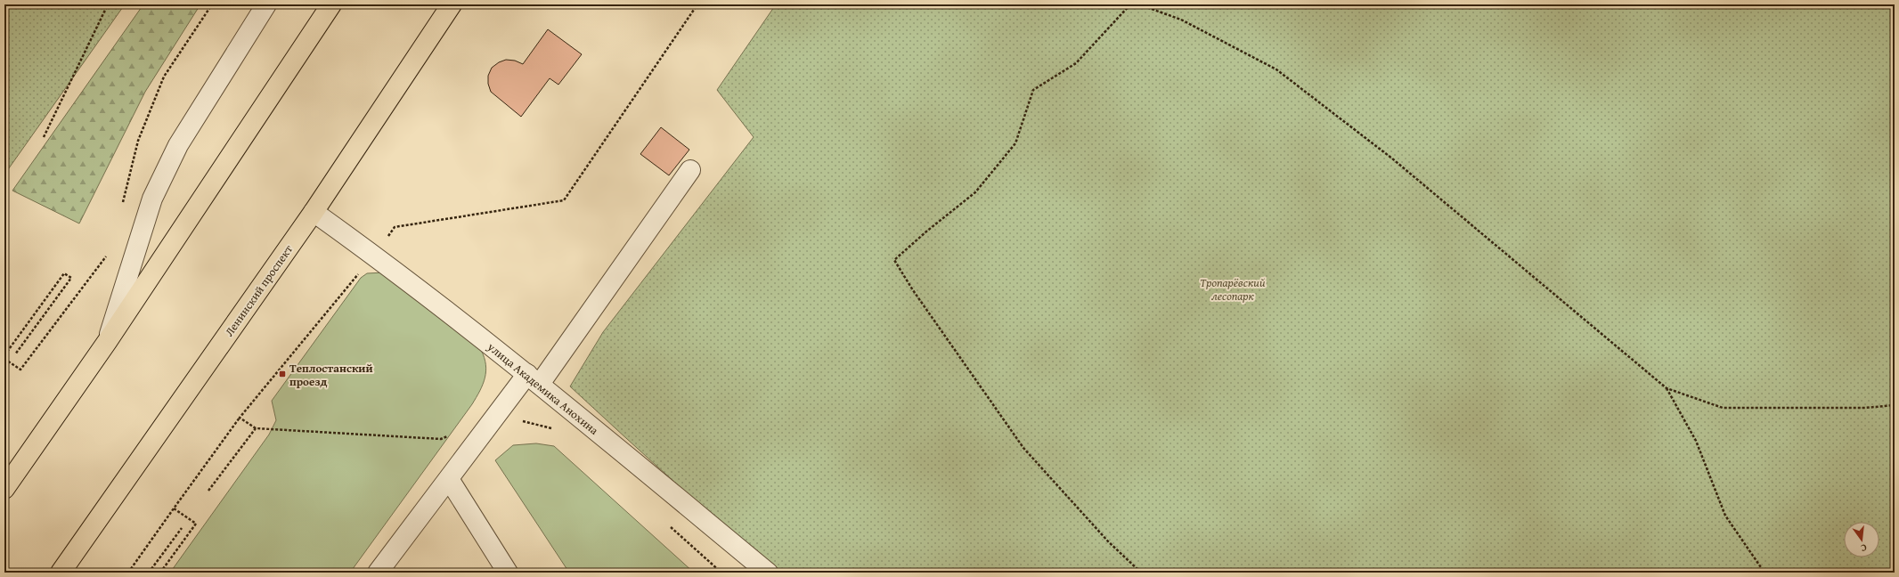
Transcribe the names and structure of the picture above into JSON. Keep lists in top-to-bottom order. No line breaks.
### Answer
{"streets":{"main road":["Ленинский проспект"],"street":["улица Академика Анохина"]},"crossings":[["Ленинский проспект","улица Академика Анохина"]],"parks":["Тропарёвский лесопарк"],"places":{"transit":["Теплостанский проезд"]},"north":"bottom"}
